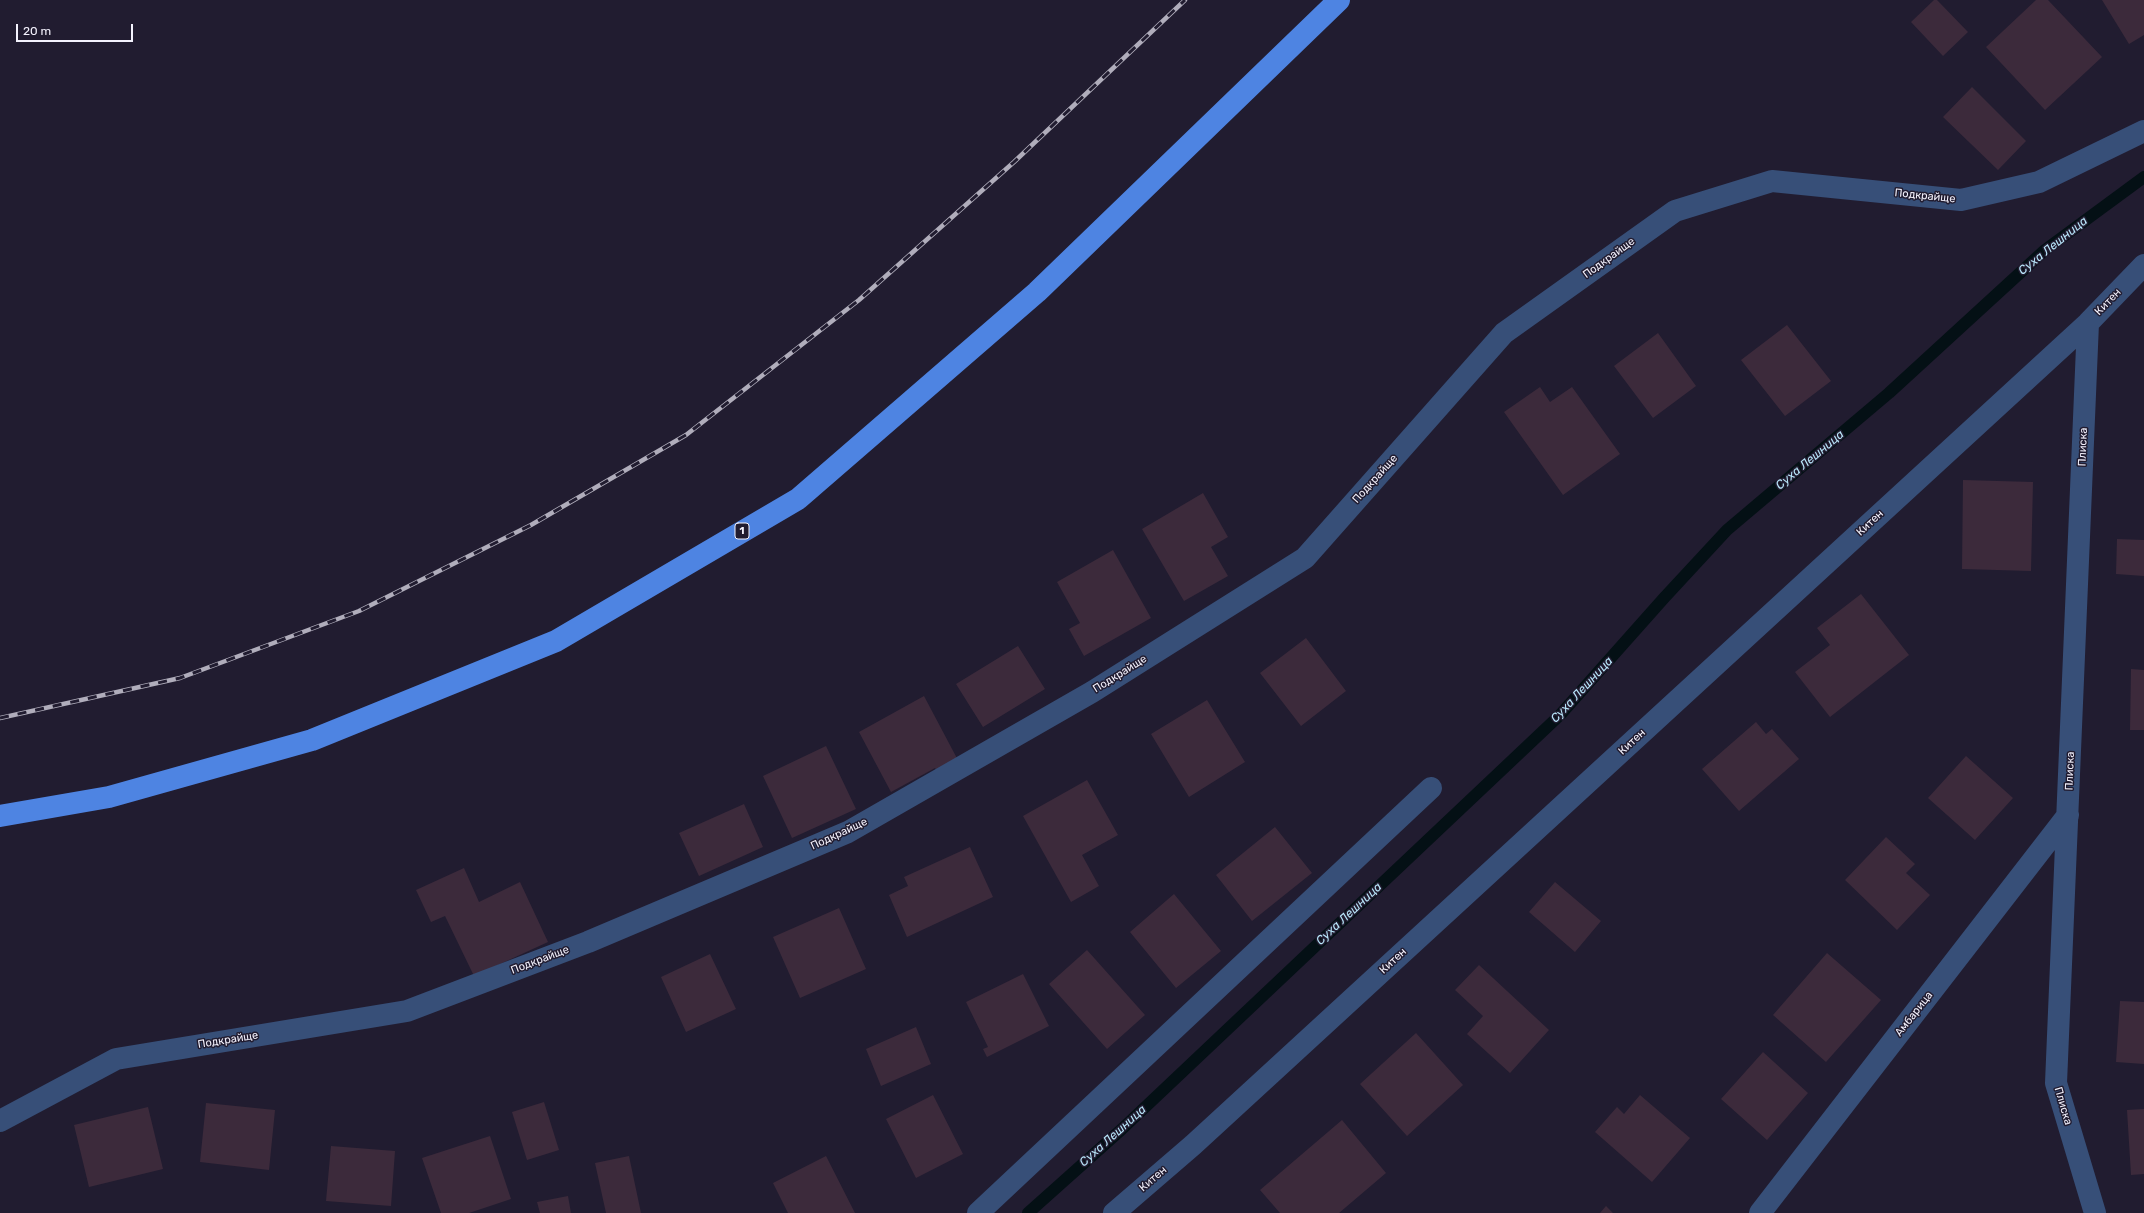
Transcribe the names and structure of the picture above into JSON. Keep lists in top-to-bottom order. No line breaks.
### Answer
{"streets":{"highway":["1"],"street":["Подкрайще","Китен","Плиска","Амбарица"]},"crossings":[["Китен","Плиска"],["Плиска","Амбарица"]],"water":["Суха Лешница"],"scale_bar":"20 m"}
